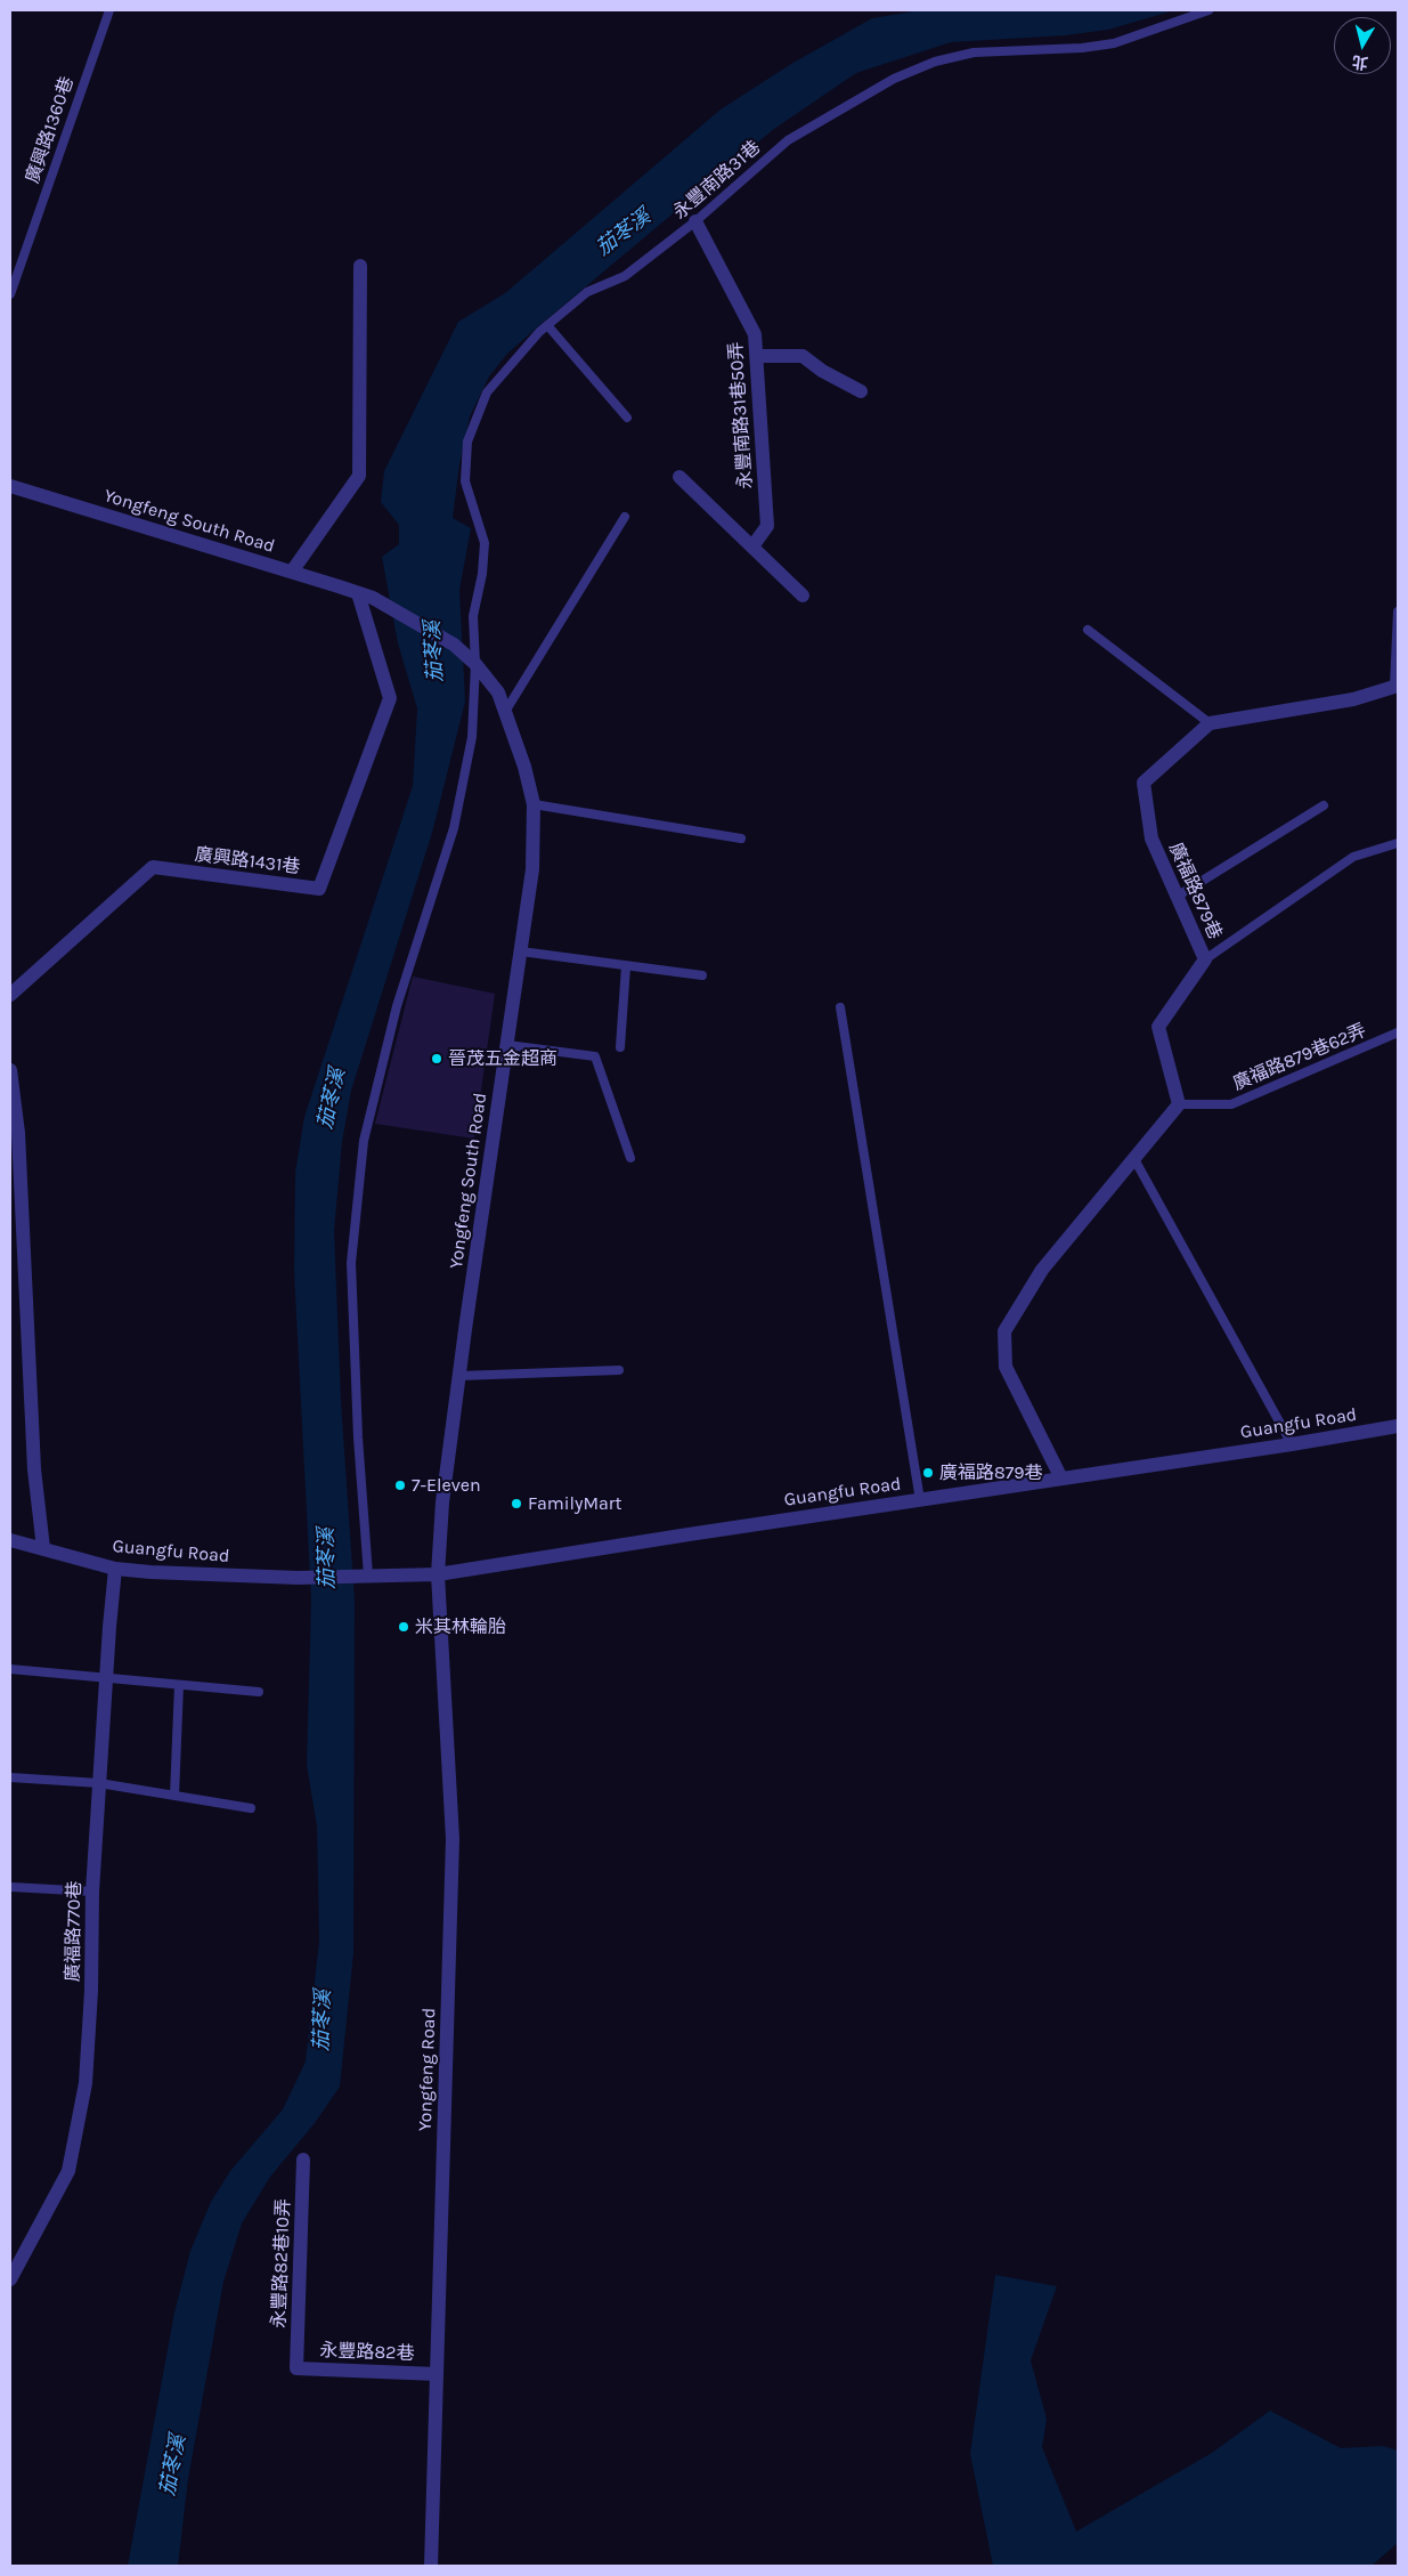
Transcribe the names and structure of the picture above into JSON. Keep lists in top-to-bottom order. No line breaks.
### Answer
{"streets":{"street":["永豐南路31巷50弄","Yongfeng South Road","廣興路1431巷","廣福路879巷","Guangfu Road","廣福路770巷","Yongfeng Road","永豐路82巷10弄","永豐路82巷"],"lane":["廣興路1360巷","永豐南路31巷","廣福路879巷62弄"]},"crossings":[["永豐南路31巷","永豐南路31巷50弄"],["永豐南路31巷","Yongfeng South Road"],["永豐南路31巷","Guangfu Road"],["Yongfeng South Road","廣興路1431巷"],["Yongfeng South Road","Guangfu Road"],["Yongfeng South Road","Yongfeng Road"],["廣福路879巷","廣福路879巷62弄"],["Guangfu Road","廣福路770巷"],["Guangfu Road","Yongfeng Road"],["Yongfeng Road","永豐路82巷"],["永豐路82巷10弄","永豐路82巷"]],"water":["茄苳溪"],"places":["晉茂五金超商","廣福路879巷","7-Eleven","FamilyMart","米其林輪胎"],"north":"bottom"}
